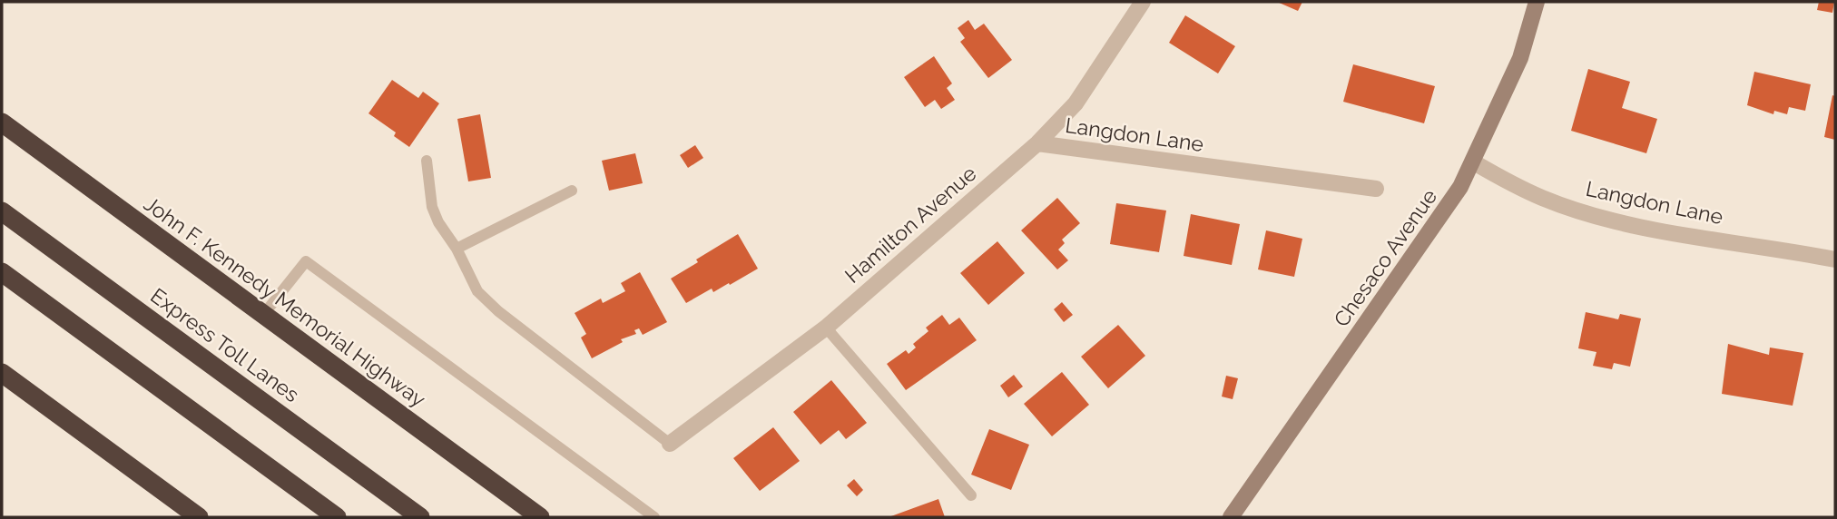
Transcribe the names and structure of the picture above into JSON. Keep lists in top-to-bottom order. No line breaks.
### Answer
{"streets":{"highway":["John F. Kennedy Memorial Highway","Express Toll Lanes"],"street":["Langdon Lane","Hamilton Avenue","Chesaco Avenue"]},"crossings":[["Langdon Lane","Hamilton Avenue"],["Langdon Lane","Chesaco Avenue"]]}
